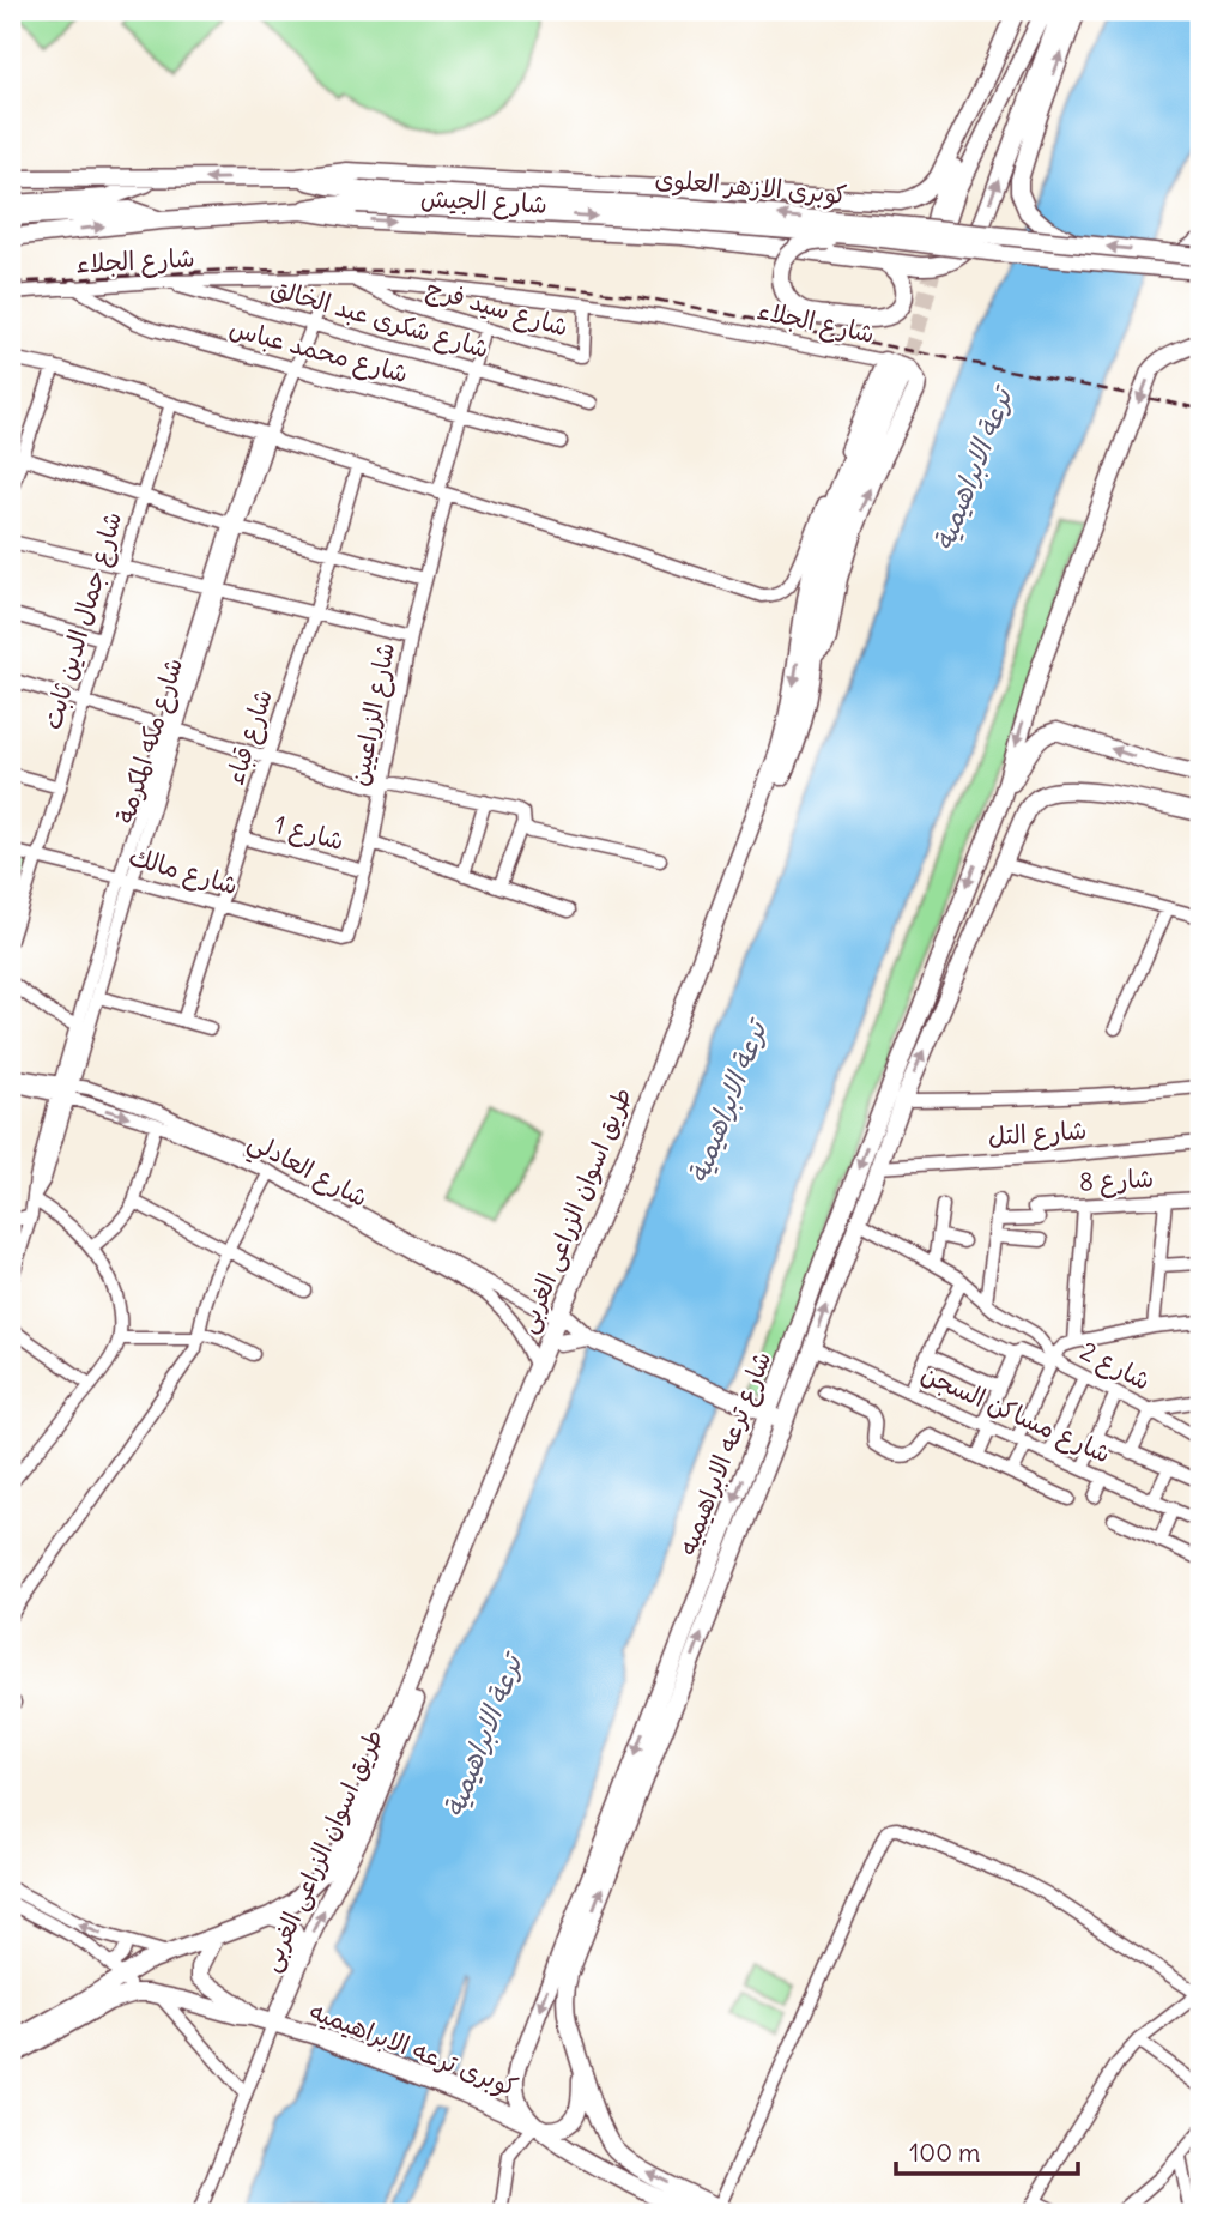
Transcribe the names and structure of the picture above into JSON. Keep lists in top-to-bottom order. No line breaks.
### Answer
{"streets":{"main road":["كوبرى الازهر العلوى","شارع الجيش","طريق اسوان الزراعى الغربى","شارع ترعه الابراهيميه","كوبرى ترعه الابراهيميه"],"street":["شارع الجلاء","شارع سيد فرج","شارع شكرى عبد الخالق","شارع محمد عباس","شارع جمال الدين ثابت","شارع الزراعيين","شارع قباء","شارع مكه المكرمة","شارع 1","شارع مالك","شارع التل","شارع العادلي","شارع 8","شارع 2","شارع مساكن السجن"]},"crossings":[["كوبرى الازهر العلوى","شارع الجيش"],["شارع الجلاء","شارع سيد فرج"],["شارع الجلاء","شارع شكرى عبد الخالق"],["شارع الجلاء","شارع محمد عباس"],["شارع الجلاء","شارع جمال الدين ثابت"],["شارع الجلاء","شارع الزراعيين"],["شارع الجلاء","شارع قباء"],["شارع الجلاء","شارع مكه المكرمة"],["شارع الجلاء","طريق اسوان الزراعى الغربى"],["شارع سيد فرج","شارع الزراعيين"],["شارع شكرى عبد الخالق","شارع الزراعيين"],["شارع شكرى عبد الخالق","شارع مكه المكرمة"],["شارع محمد عباس","شارع الزراعيين"],["شارع محمد عباس","شارع مكه المكرمة"],["شارع جمال الدين ثابت","شارع مالك"],["شارع الزراعيين","شارع 1"],["شارع الزراعيين","شارع مالك"],["شارع قباء","شارع 1"],["شارع قباء","شارع مالك"],["شارع مكه المكرمة","شارع مالك"],["شارع مكه المكرمة","شارع العادلي"],["شارع التل","شارع ترعه الابراهيميه"],["شارع العادلي","طريق اسوان الزراعى الغربى"],["طريق اسوان الزراعى الغربى","كوبرى ترعه الابراهيميه"],["شارع مساكن السجن","شارع ترعه الابراهيميه"],["شارع ترعه الابراهيميه","كوبرى ترعه الابراهيميه"]],"water":["ترعة الابراهيمية"],"scale_bar":"100 m"}
